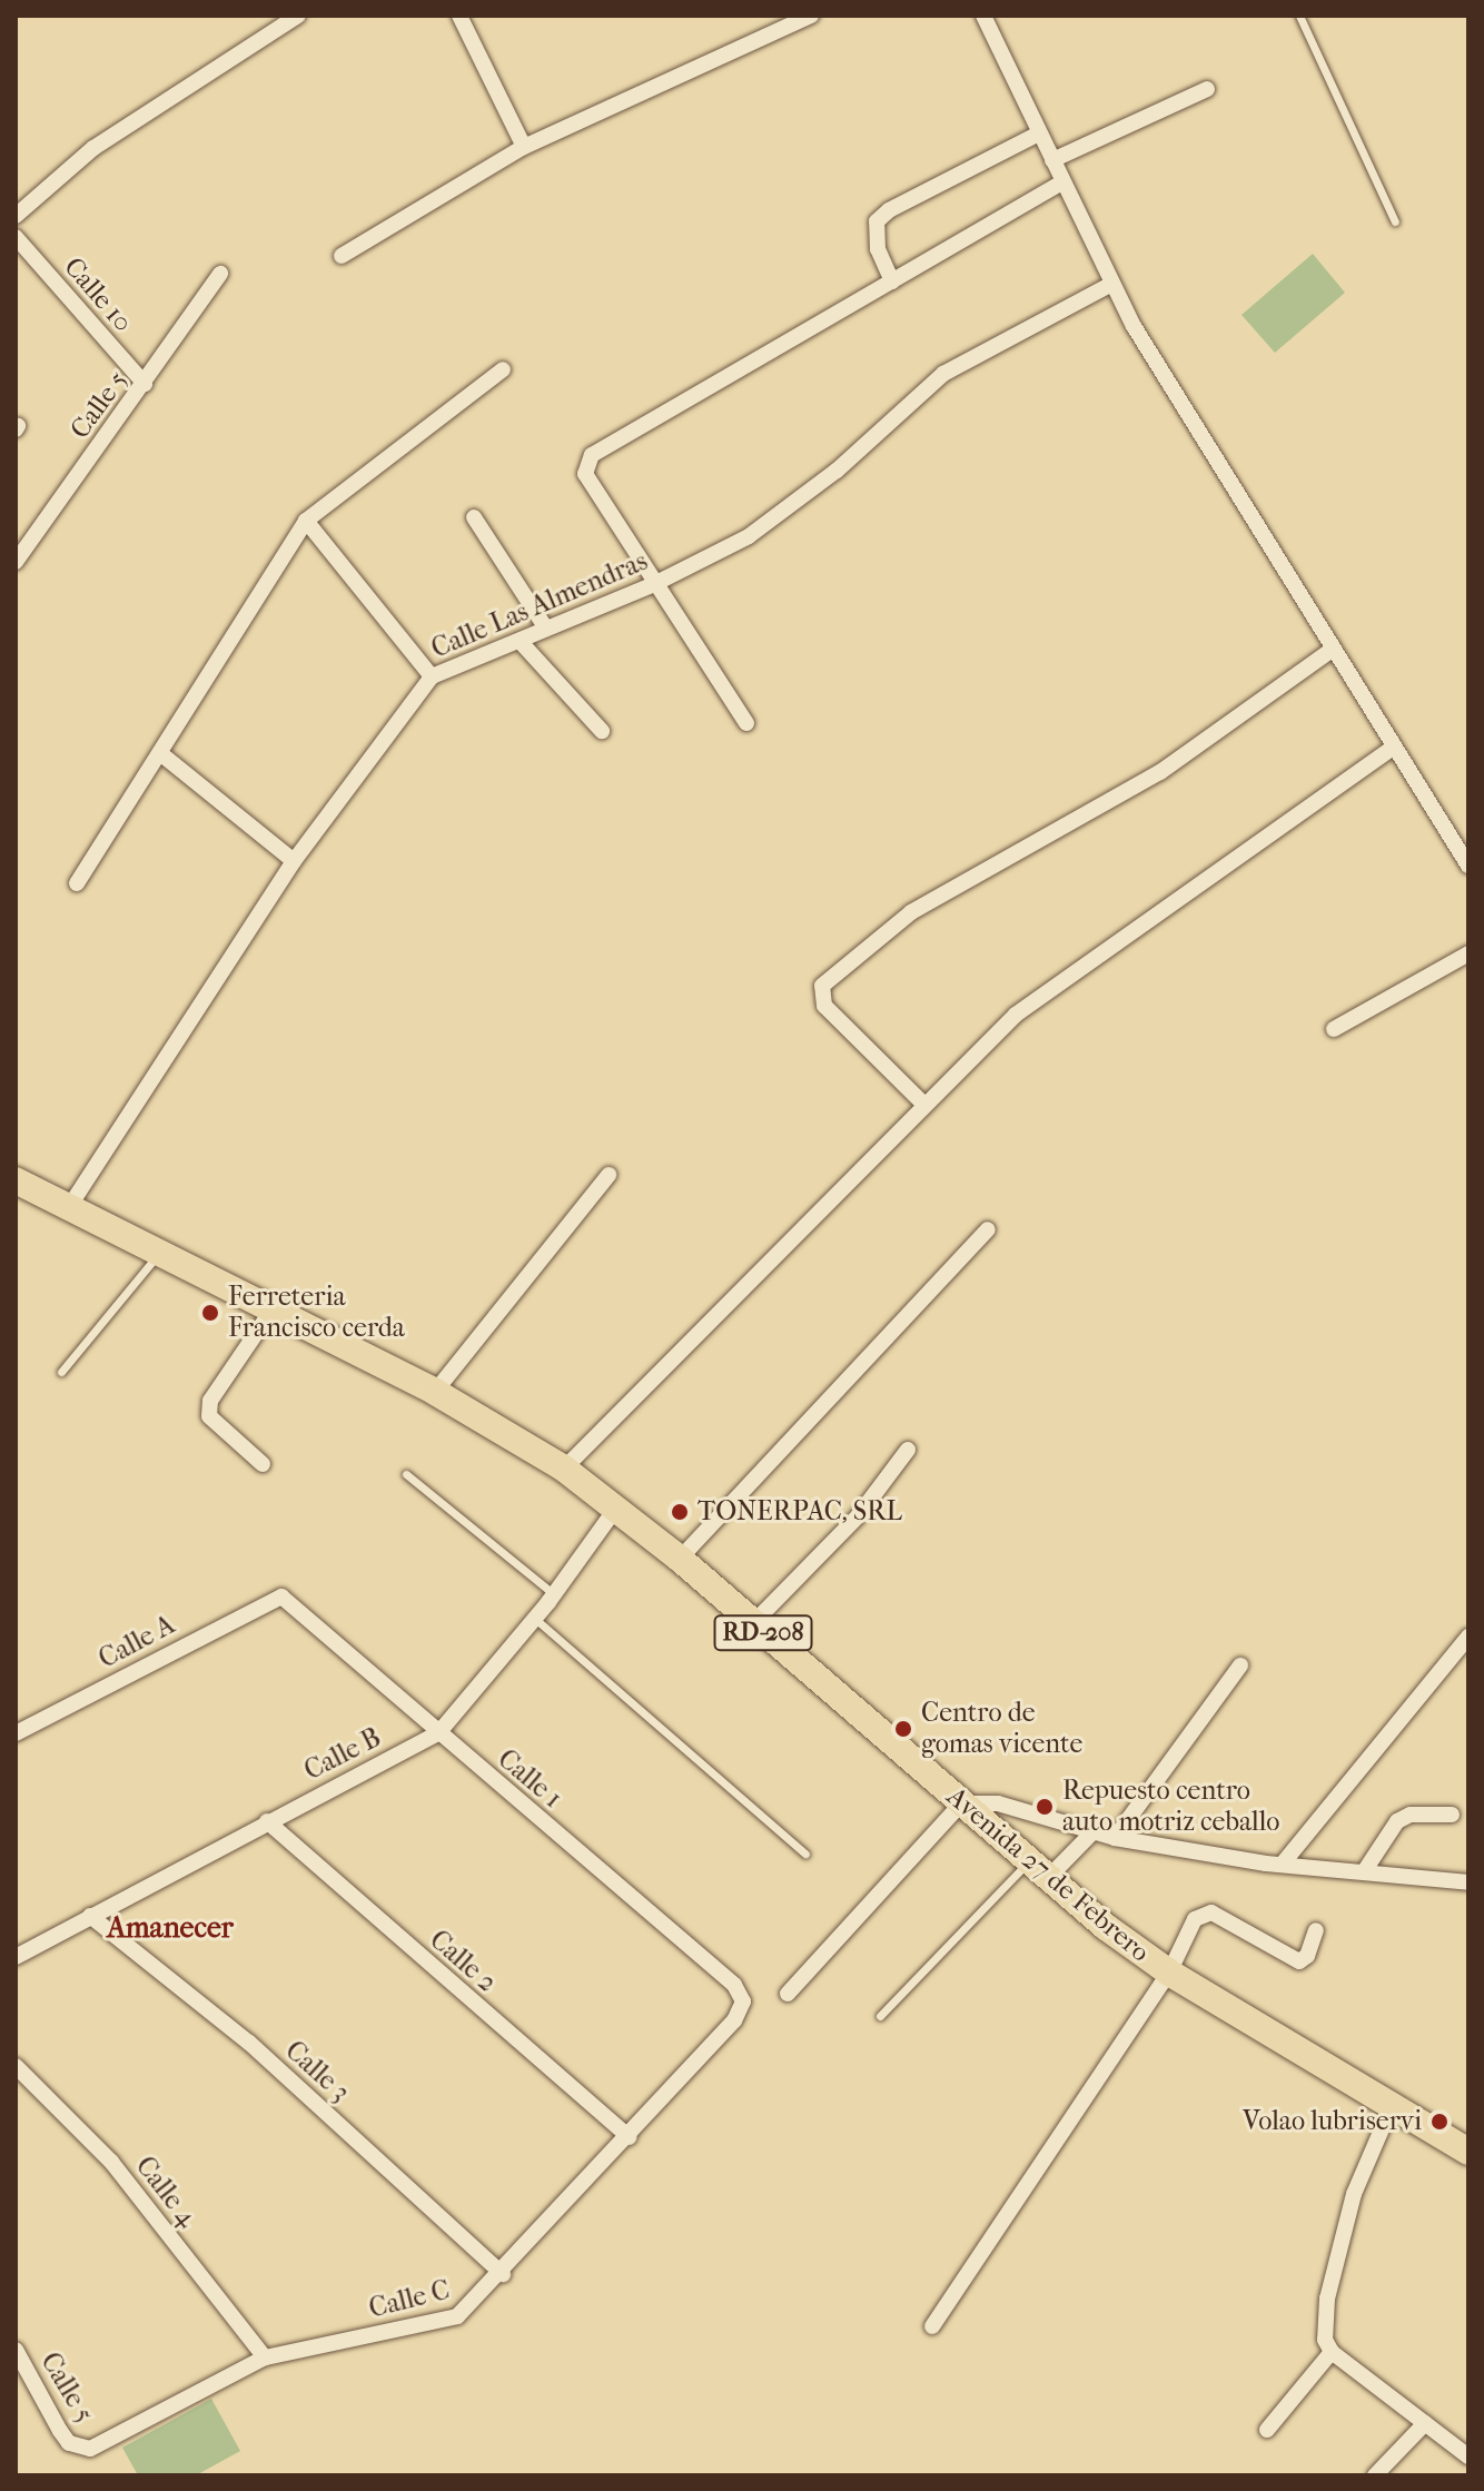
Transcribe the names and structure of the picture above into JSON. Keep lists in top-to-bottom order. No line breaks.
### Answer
{"streets":{"main road":["RD-208","Avenida 27 de Febrero"],"street":["Calle 10","Calle 5","Calle Las Almendras","Calle A","Calle B","Calle 1","Calle 2","Calle 3","Calle 4","Calle C"]},"crossings":[["Calle 10","Calle 5"],["Calle 5","Calle C"],["Calle Las Almendras","Avenida 27 de Febrero"],["Calle A","Calle 1"],["Calle B","Calle 1"],["Calle B","Avenida 27 de Febrero"],["Calle B","Calle 2"],["Calle B","Calle 3"],["Calle 1","Calle C"],["Calle 2","Calle C"],["Calle 3","Calle C"],["Calle 4","Calle C"]],"districts":["Amanecer"],"places":["Ferreteria Francisco cerda","TONERPAC, SRL","Centro de gomas vicente","Repuesto centro auto motriz ceballo","Volao lubriservi"]}
